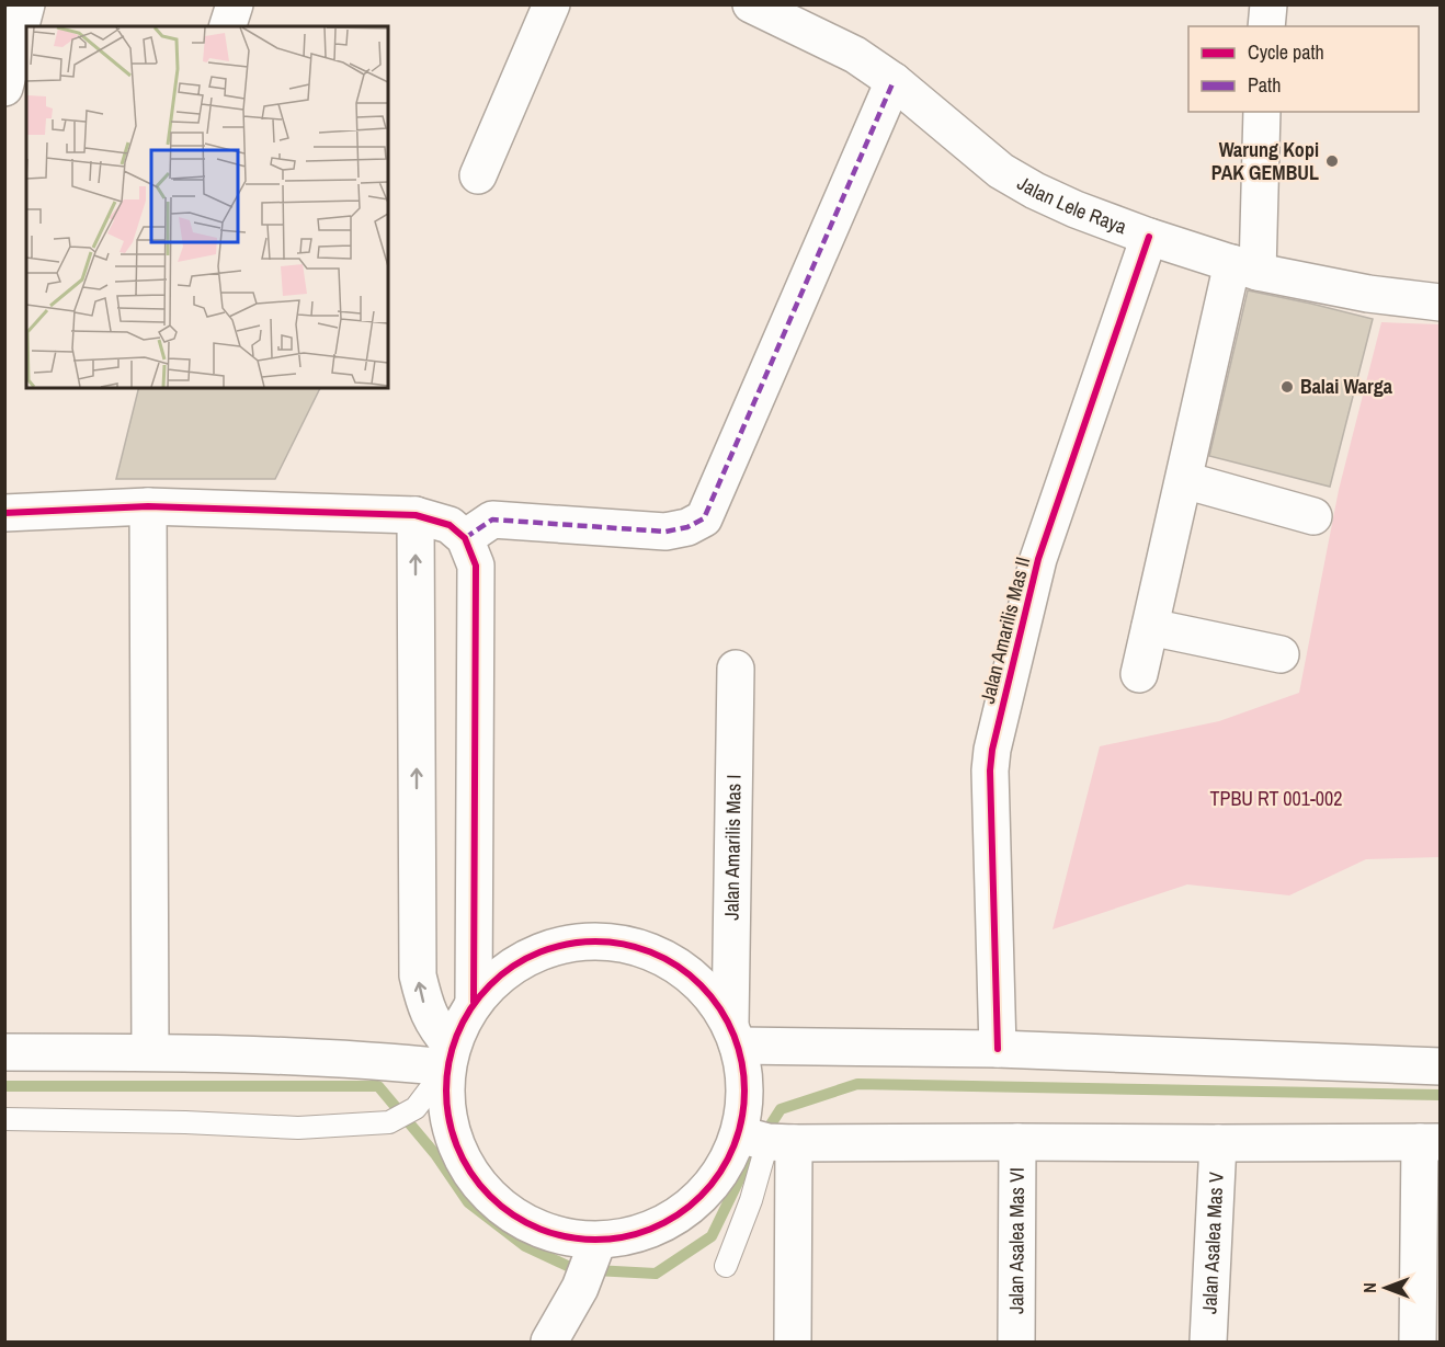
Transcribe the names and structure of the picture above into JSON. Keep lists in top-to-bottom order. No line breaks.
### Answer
{"streets":{"street":["Jalan Lele Raya","Jalan Amarilis Mas II","Jalan Amarilis Mas I","Jalan Asalea Mas VI","Jalan Asalea Mas V"]},"crossings":[["Jalan Lele Raya","Jalan Amarilis Mas II"]],"parks":["TPBU RT 001-002"],"places":["Warung Kopi PAK GEMBUL","Balai Warga"],"legend":["Cycle path","Path"],"north":"left"}
